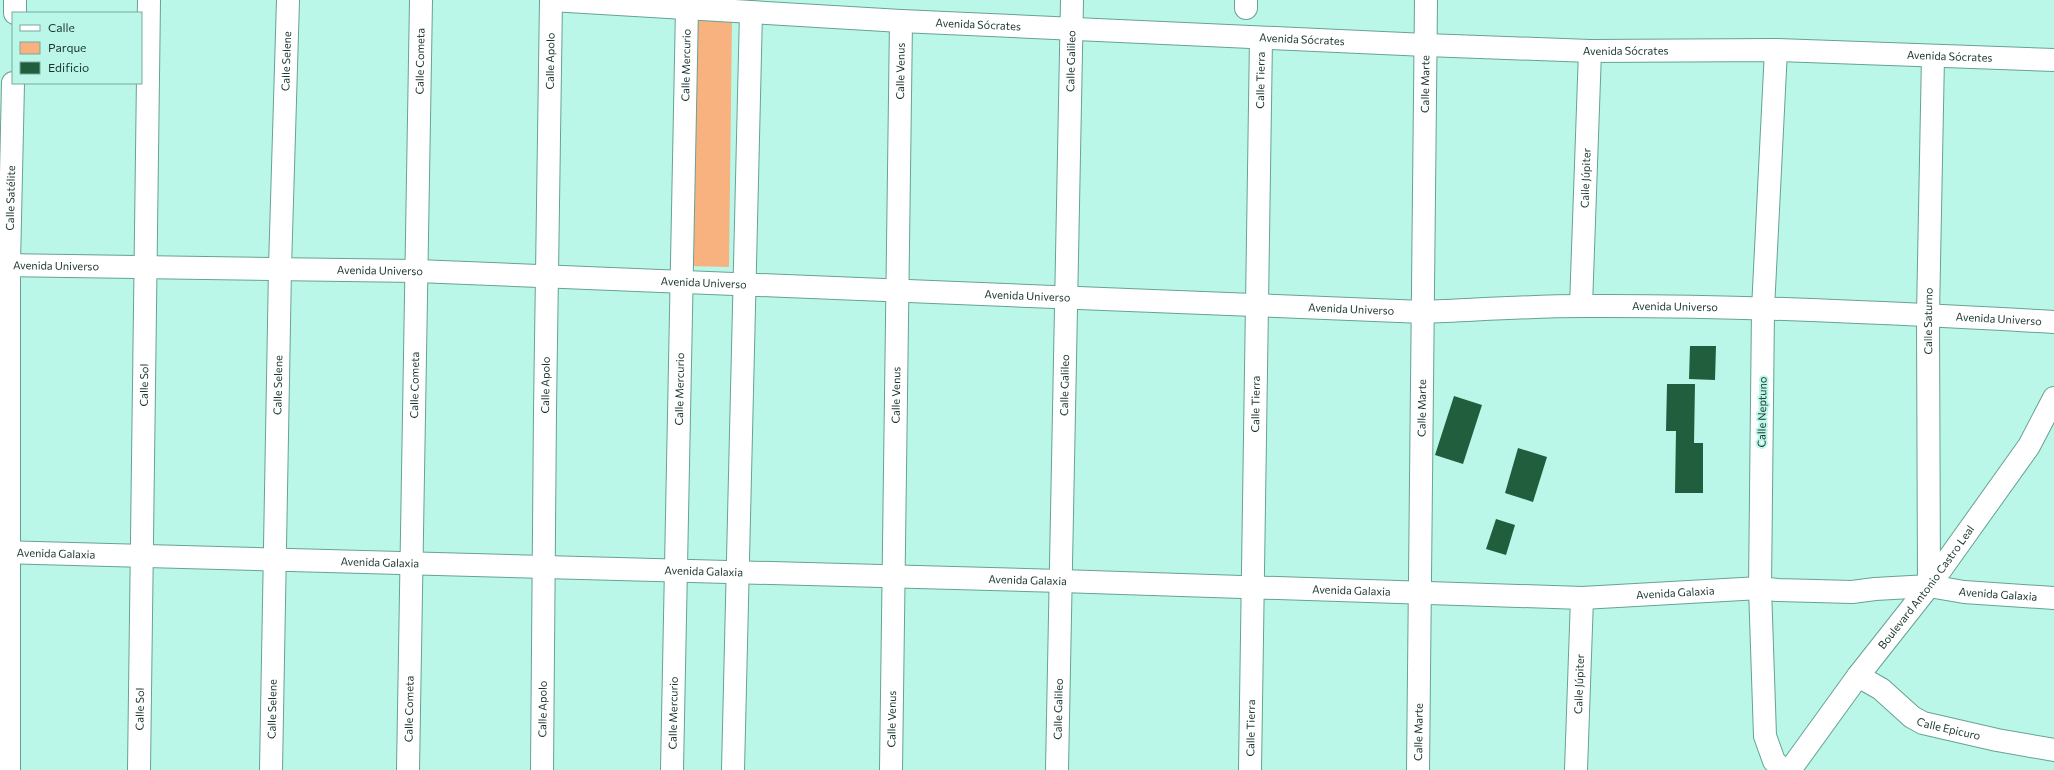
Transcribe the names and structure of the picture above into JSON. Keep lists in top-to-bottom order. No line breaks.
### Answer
{"streets":{"street":["Avenida Sócrates","Calle Selene","Calle Cometa","Calle Apolo","Calle Galileo","Calle Mercurio","Calle Venus","Calle Tierra","Calle Marte","Calle Júpiter","Calle Satélite","Avenida Universo","Calle Saturno","Calle Sol","Calle Neptuno","Avenida Galaxia","Boulevard Antonio Castro Leal","Calle Epicuro"]},"crossings":[["Avenida Sócrates","Calle Apolo"],["Avenida Sócrates","Calle Galileo"],["Avenida Sócrates","Calle Mercurio"],["Avenida Sócrates","Calle Venus"],["Avenida Sócrates","Calle Tierra"],["Avenida Sócrates","Calle Marte"],["Avenida Sócrates","Calle Júpiter"],["Avenida Sócrates","Calle Saturno"],["Avenida Sócrates","Calle Neptuno"],["Calle Selene","Avenida Universo"],["Calle Selene","Avenida Galaxia"],["Calle Cometa","Avenida Universo"],["Calle Cometa","Avenida Galaxia"],["Calle Apolo","Avenida Universo"],["Calle Apolo","Avenida Galaxia"],["Calle Galileo","Avenida Universo"],["Calle Galileo","Avenida Galaxia"],["Calle Mercurio","Avenida Universo"],["Calle Mercurio","Avenida Galaxia"],["Calle Venus","Avenida Universo"],["Calle Venus","Avenida Galaxia"],["Calle Tierra","Avenida Universo"],["Calle Tierra","Avenida Galaxia"],["Calle Marte","Avenida Universo"],["Calle Marte","Avenida Galaxia"],["Calle Júpiter","Avenida Universo"],["Calle Júpiter","Avenida Galaxia"],["Calle Satélite","Avenida Universo"],["Calle Satélite","Avenida Galaxia"],["Avenida Universo","Calle Saturno"],["Avenida Universo","Calle Sol"],["Avenida Universo","Calle Neptuno"],["Calle Saturno","Avenida Galaxia"],["Calle Saturno","Boulevard Antonio Castro Leal"],["Calle Sol","Avenida Galaxia"],["Calle Neptuno","Avenida Galaxia"],["Avenida Galaxia","Boulevard Antonio Castro Leal"],["Boulevard Antonio Castro Leal","Calle Epicuro"]],"legend":["Calle","Parque","Edificio"]}
